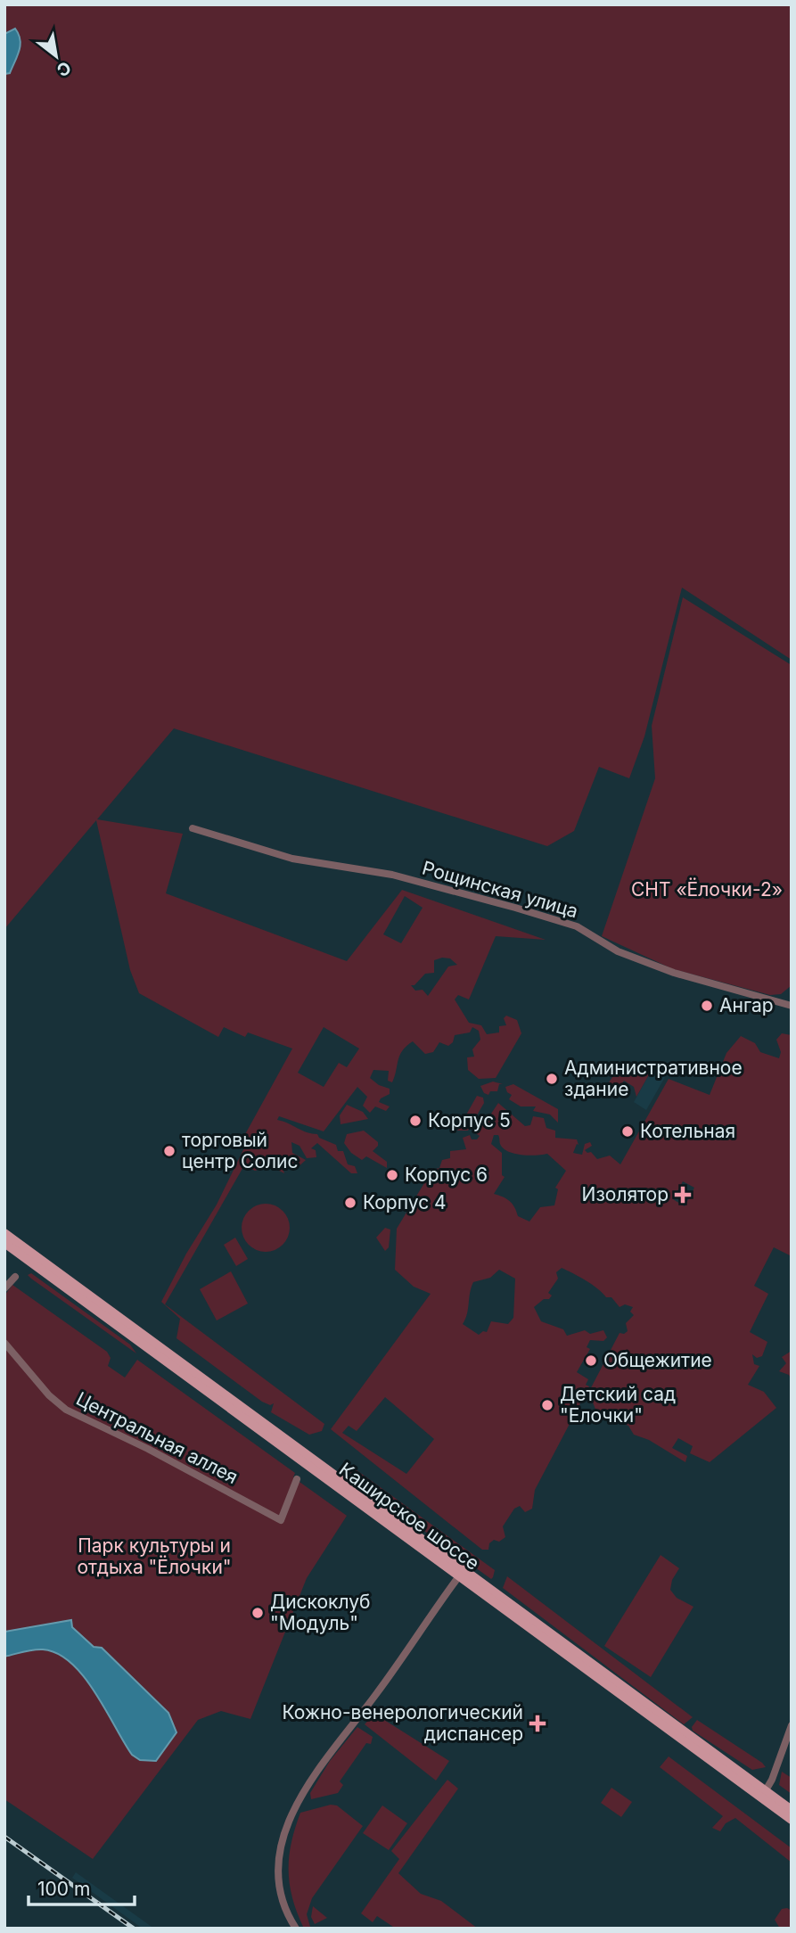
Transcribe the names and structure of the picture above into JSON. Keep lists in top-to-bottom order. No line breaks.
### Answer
{"streets":{"main road":["Каширское шоссе"],"street":["Рощинская улица","Центральная аллея"]},"parks":["СНТ «Ёлочки-2»","Парк культуры и отдыха \"Ёлочки\""],"places":{"other":["Ангар","Административное здание","Корпус 5","Котельная","торговый центр Солис","Корпус 6","Корпус 4","Общежитие","Детский сад \"Елочки\"","Дискоклуб \"Модуль\""],"health":["Изолятор","Кожно-венерологический диспансер"]},"scale_bar":"100 m","north":"bottom right"}
